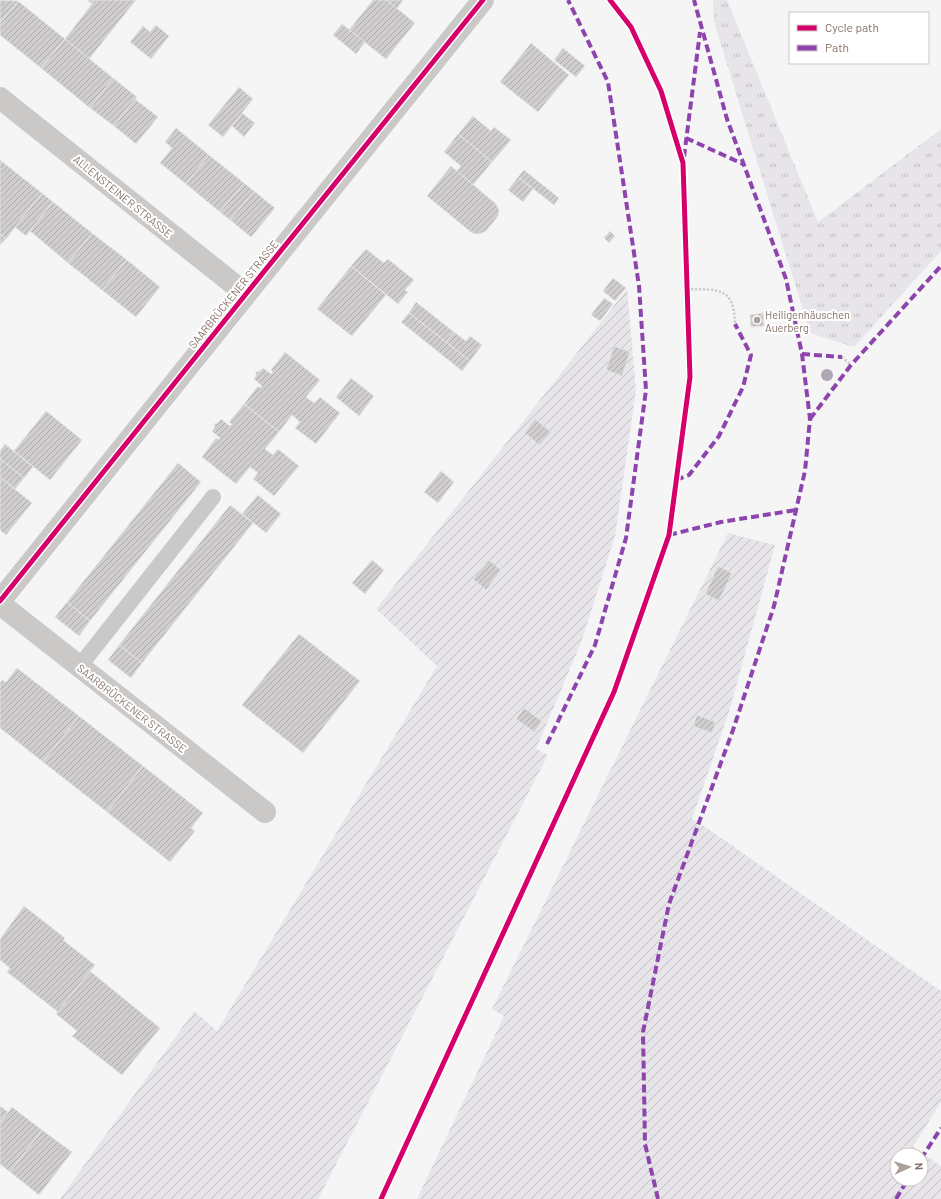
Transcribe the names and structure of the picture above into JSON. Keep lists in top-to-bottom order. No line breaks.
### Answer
{"streets":{"street":["ALLENSTEINER STRASSE","SAARBRÜCKENER STRASSE"]},"crossings":[["ALLENSTEINER STRASSE","SAARBRÜCKENER STRASSE"]],"places":["Heiligenhäuschen Auerberg"],"legend":["Cycle path","Path"],"north":"right"}
